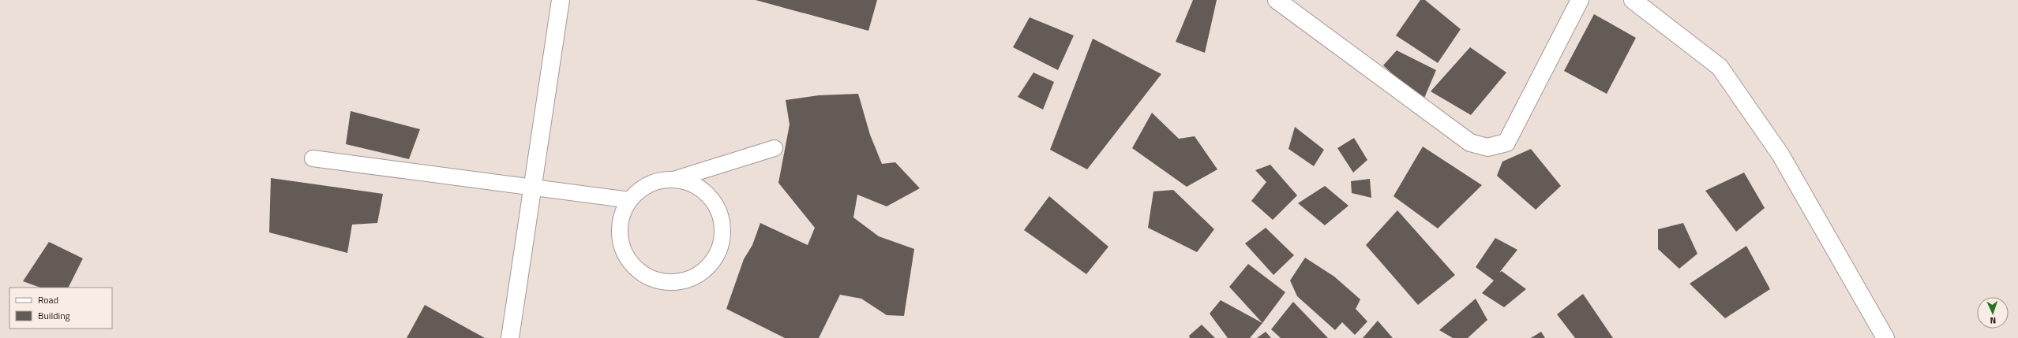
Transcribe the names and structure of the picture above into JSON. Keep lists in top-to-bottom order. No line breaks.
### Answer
{"legend":["Road","Building"],"north":"bottom"}
